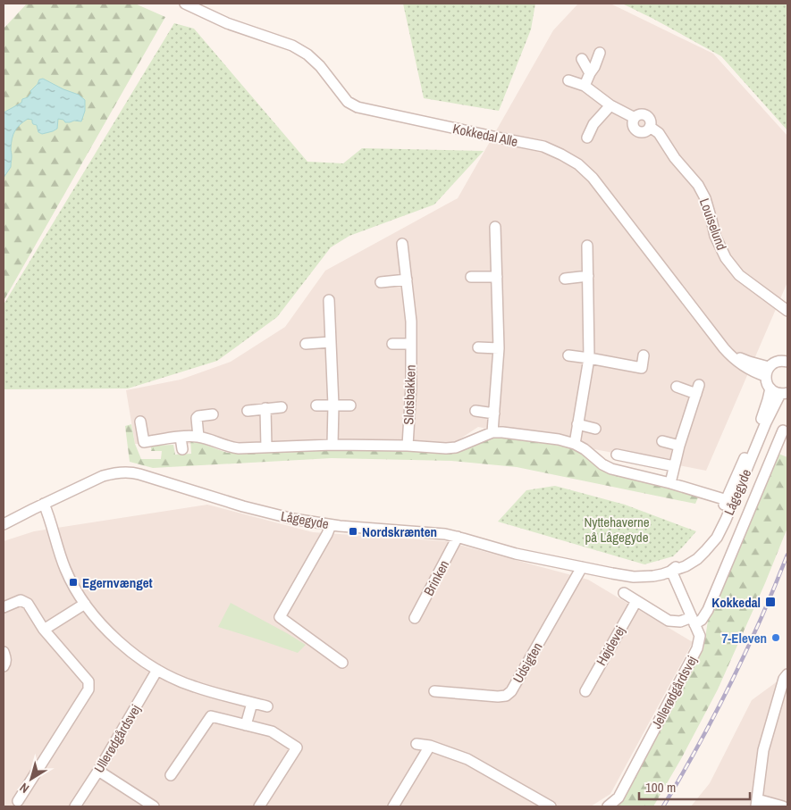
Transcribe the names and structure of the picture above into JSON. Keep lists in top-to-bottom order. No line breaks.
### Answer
{"streets":{"street":["Kokkedal Alle","Louiselund","Slotsbakken","Lågegyde","Brinken","Højdevej","Udsigten","Jellerødgårdsvej","Ullerødgårdsvej"]},"crossings":[["Lågegyde","Brinken"],["Lågegyde","Udsigten"],["Lågegyde","Jellerødgårdsvej"]],"parks":["Nyttehaverne på Lågegyde"],"places":{"transit":["Nordskrænten","Egernvænget","Kokkedal"],"other":["7-Eleven"]},"scale_bar":"100 m","north":"bottom left"}
